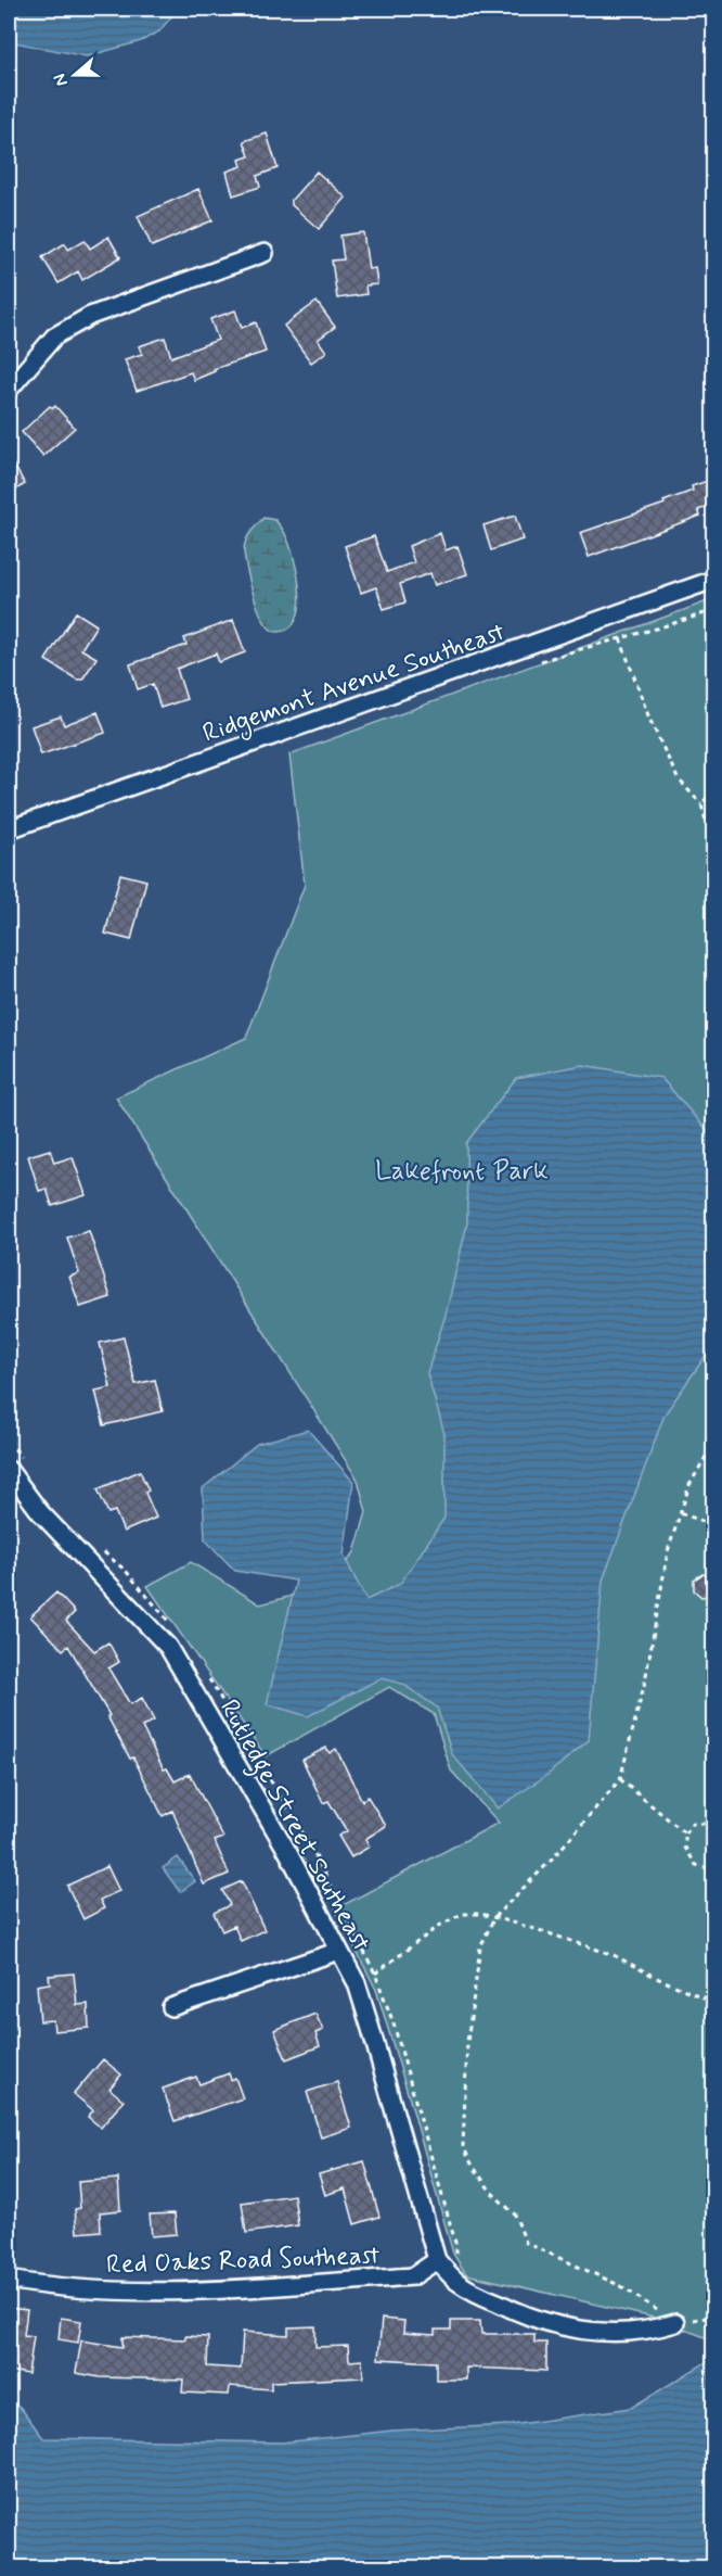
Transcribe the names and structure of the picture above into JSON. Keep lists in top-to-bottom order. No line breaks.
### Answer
{"streets":{"street":["Ridgemont Avenue Southeast","Rutledge Street Southeast","Red Oaks Road Southeast"]},"crossings":[["Rutledge Street Southeast","Red Oaks Road Southeast"]],"parks":["Lakefront Park"],"north":"left"}
